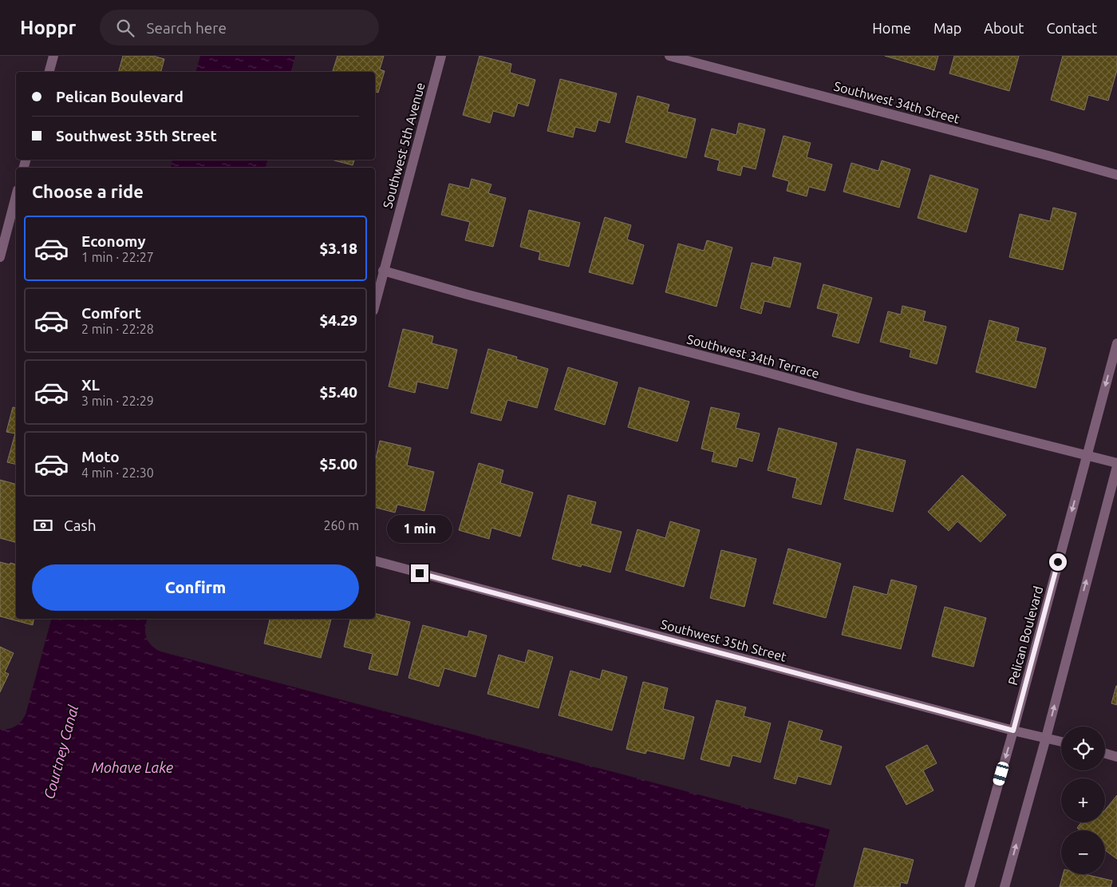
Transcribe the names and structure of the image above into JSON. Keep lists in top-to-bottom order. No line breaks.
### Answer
{"streets":{"street":["Southwest 34th Street","Southwest 5th Avenue","Southwest 34th Terrace","Pelican Boulevard","Southwest 35th Street"]},"crossings":[["Southwest 5th Avenue","Southwest 34th Terrace"],["Southwest 34th Terrace","Pelican Boulevard"],["Pelican Boulevard","Southwest 35th Street"]],"water":["Courtney Canal","Mohave Lake"],"page":{"header":"Hoppr","search":"Search here","nav":["Home","Map","About","Contact"],"banner":["Pelican Boulevard","Southwest 35th Street"],"heading":"Choose a ride","list":[{"name":"Economy","note":"1 min · 22:27","value":"$3.18"},{"name":"Comfort","note":"2 min · 22:28","value":"$4.29"},{"name":"XL","note":"3 min · 22:29","value":"$5.40"},{"name":"Moto","note":"4 min · 22:30","value":"$5.00"}],"pay":["Cash","260 m"],"bubble":"1 min","buttons":"Confirm","map_buttons":["+","−"]}}
